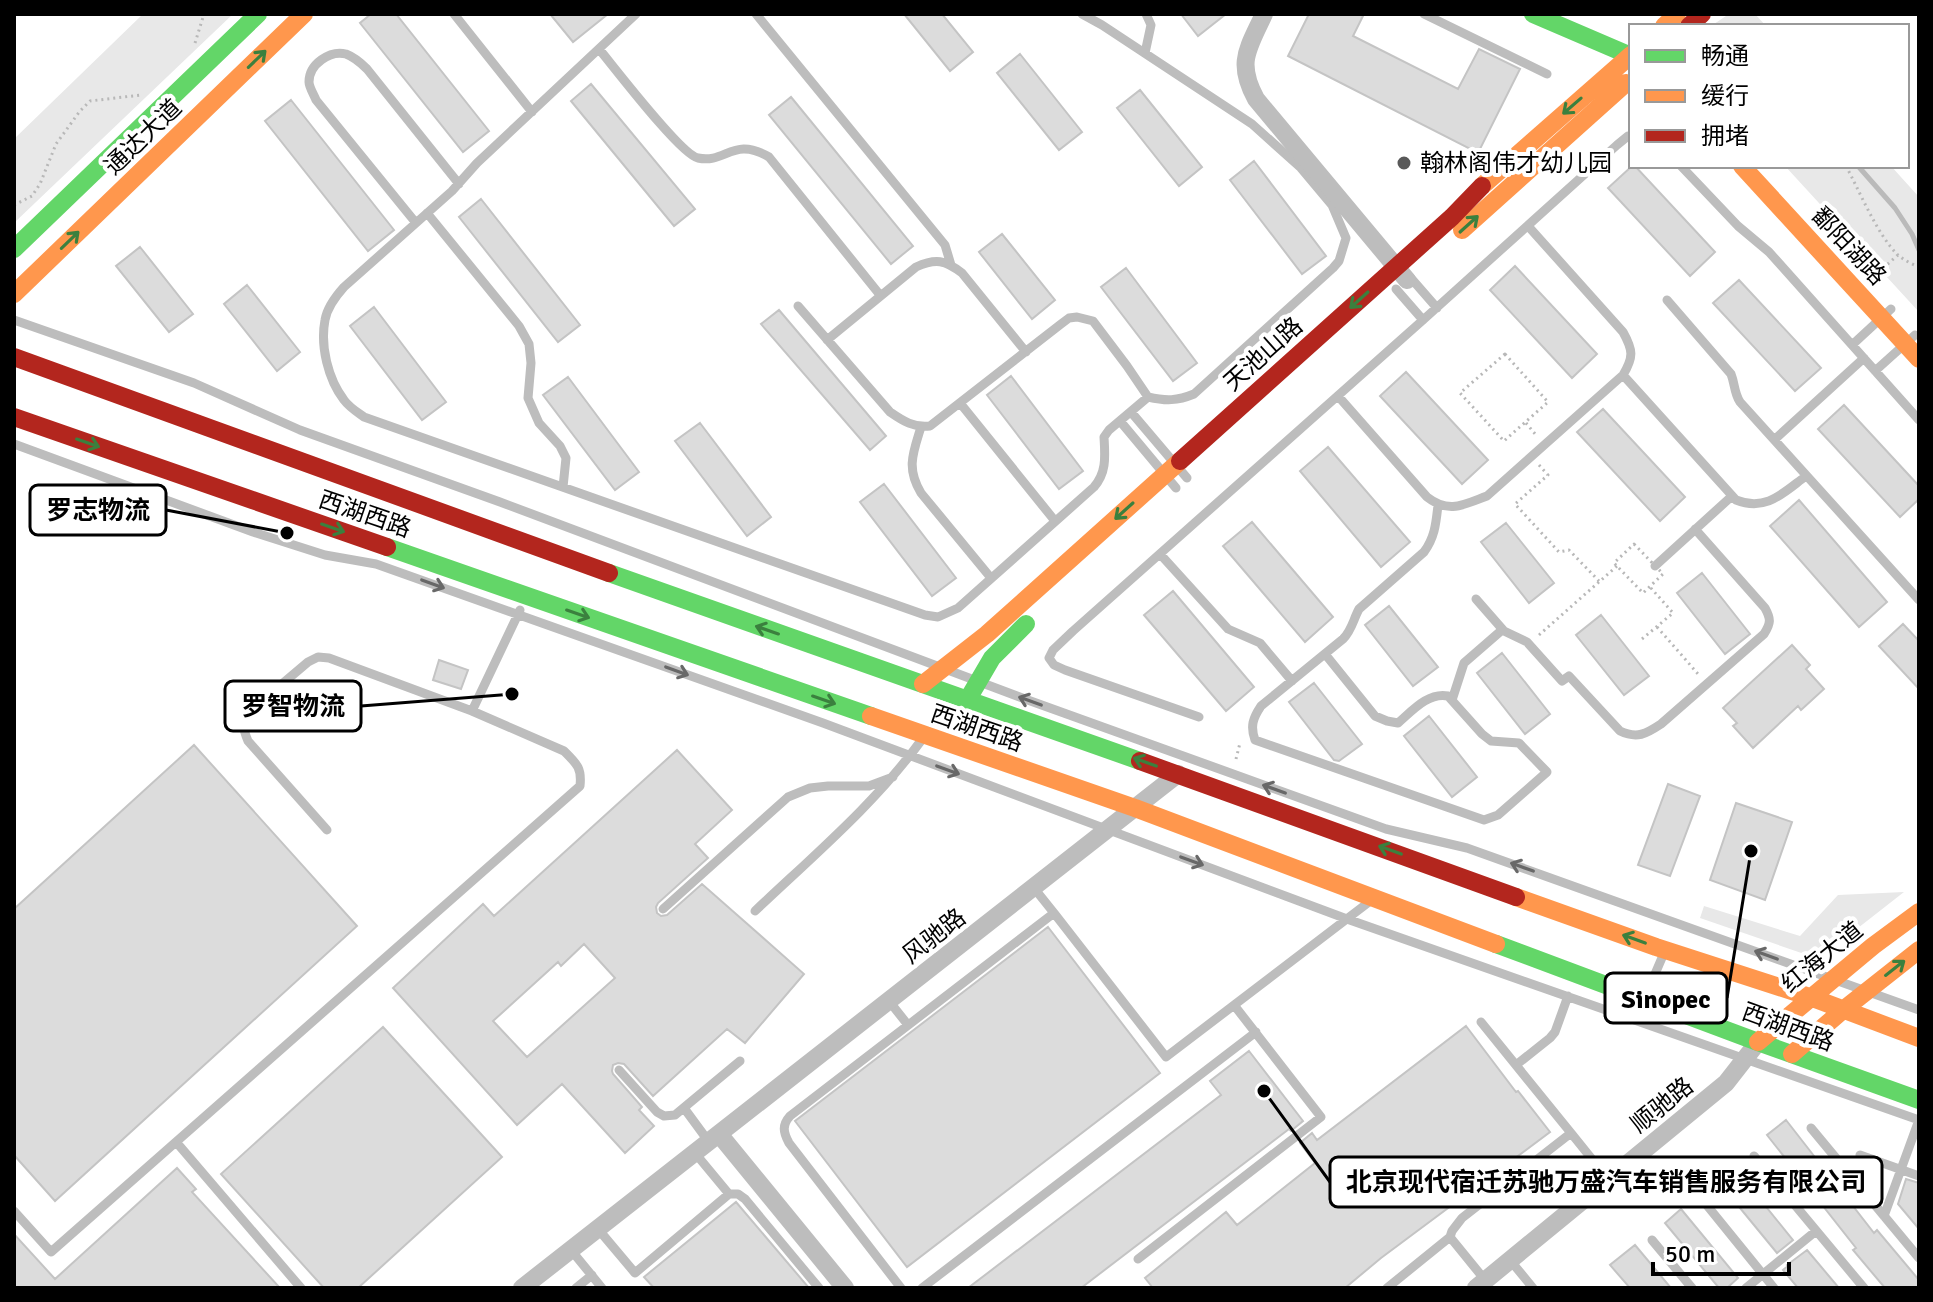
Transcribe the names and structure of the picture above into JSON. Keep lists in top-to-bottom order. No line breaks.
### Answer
{"streets":{"main road":["通达大道","鄱阳湖路","天池山路","西湖西路","红海大道"],"street":["风驰路","顺驰路"]},"crossings":[["天池山路","西湖西路"],["西湖西路","风驰路"],["西湖西路","红海大道"],["西湖西路","顺驰路"],["红海大道","顺驰路"]],"places":["翰林阁伟才幼儿园","罗志物流","罗智物流","Sinopec","北京现代宿迁苏驰万盛汽车销售服务有限公司"],"legend":["畅通","缓行","拥堵"],"scale_bar":"50 m"}
